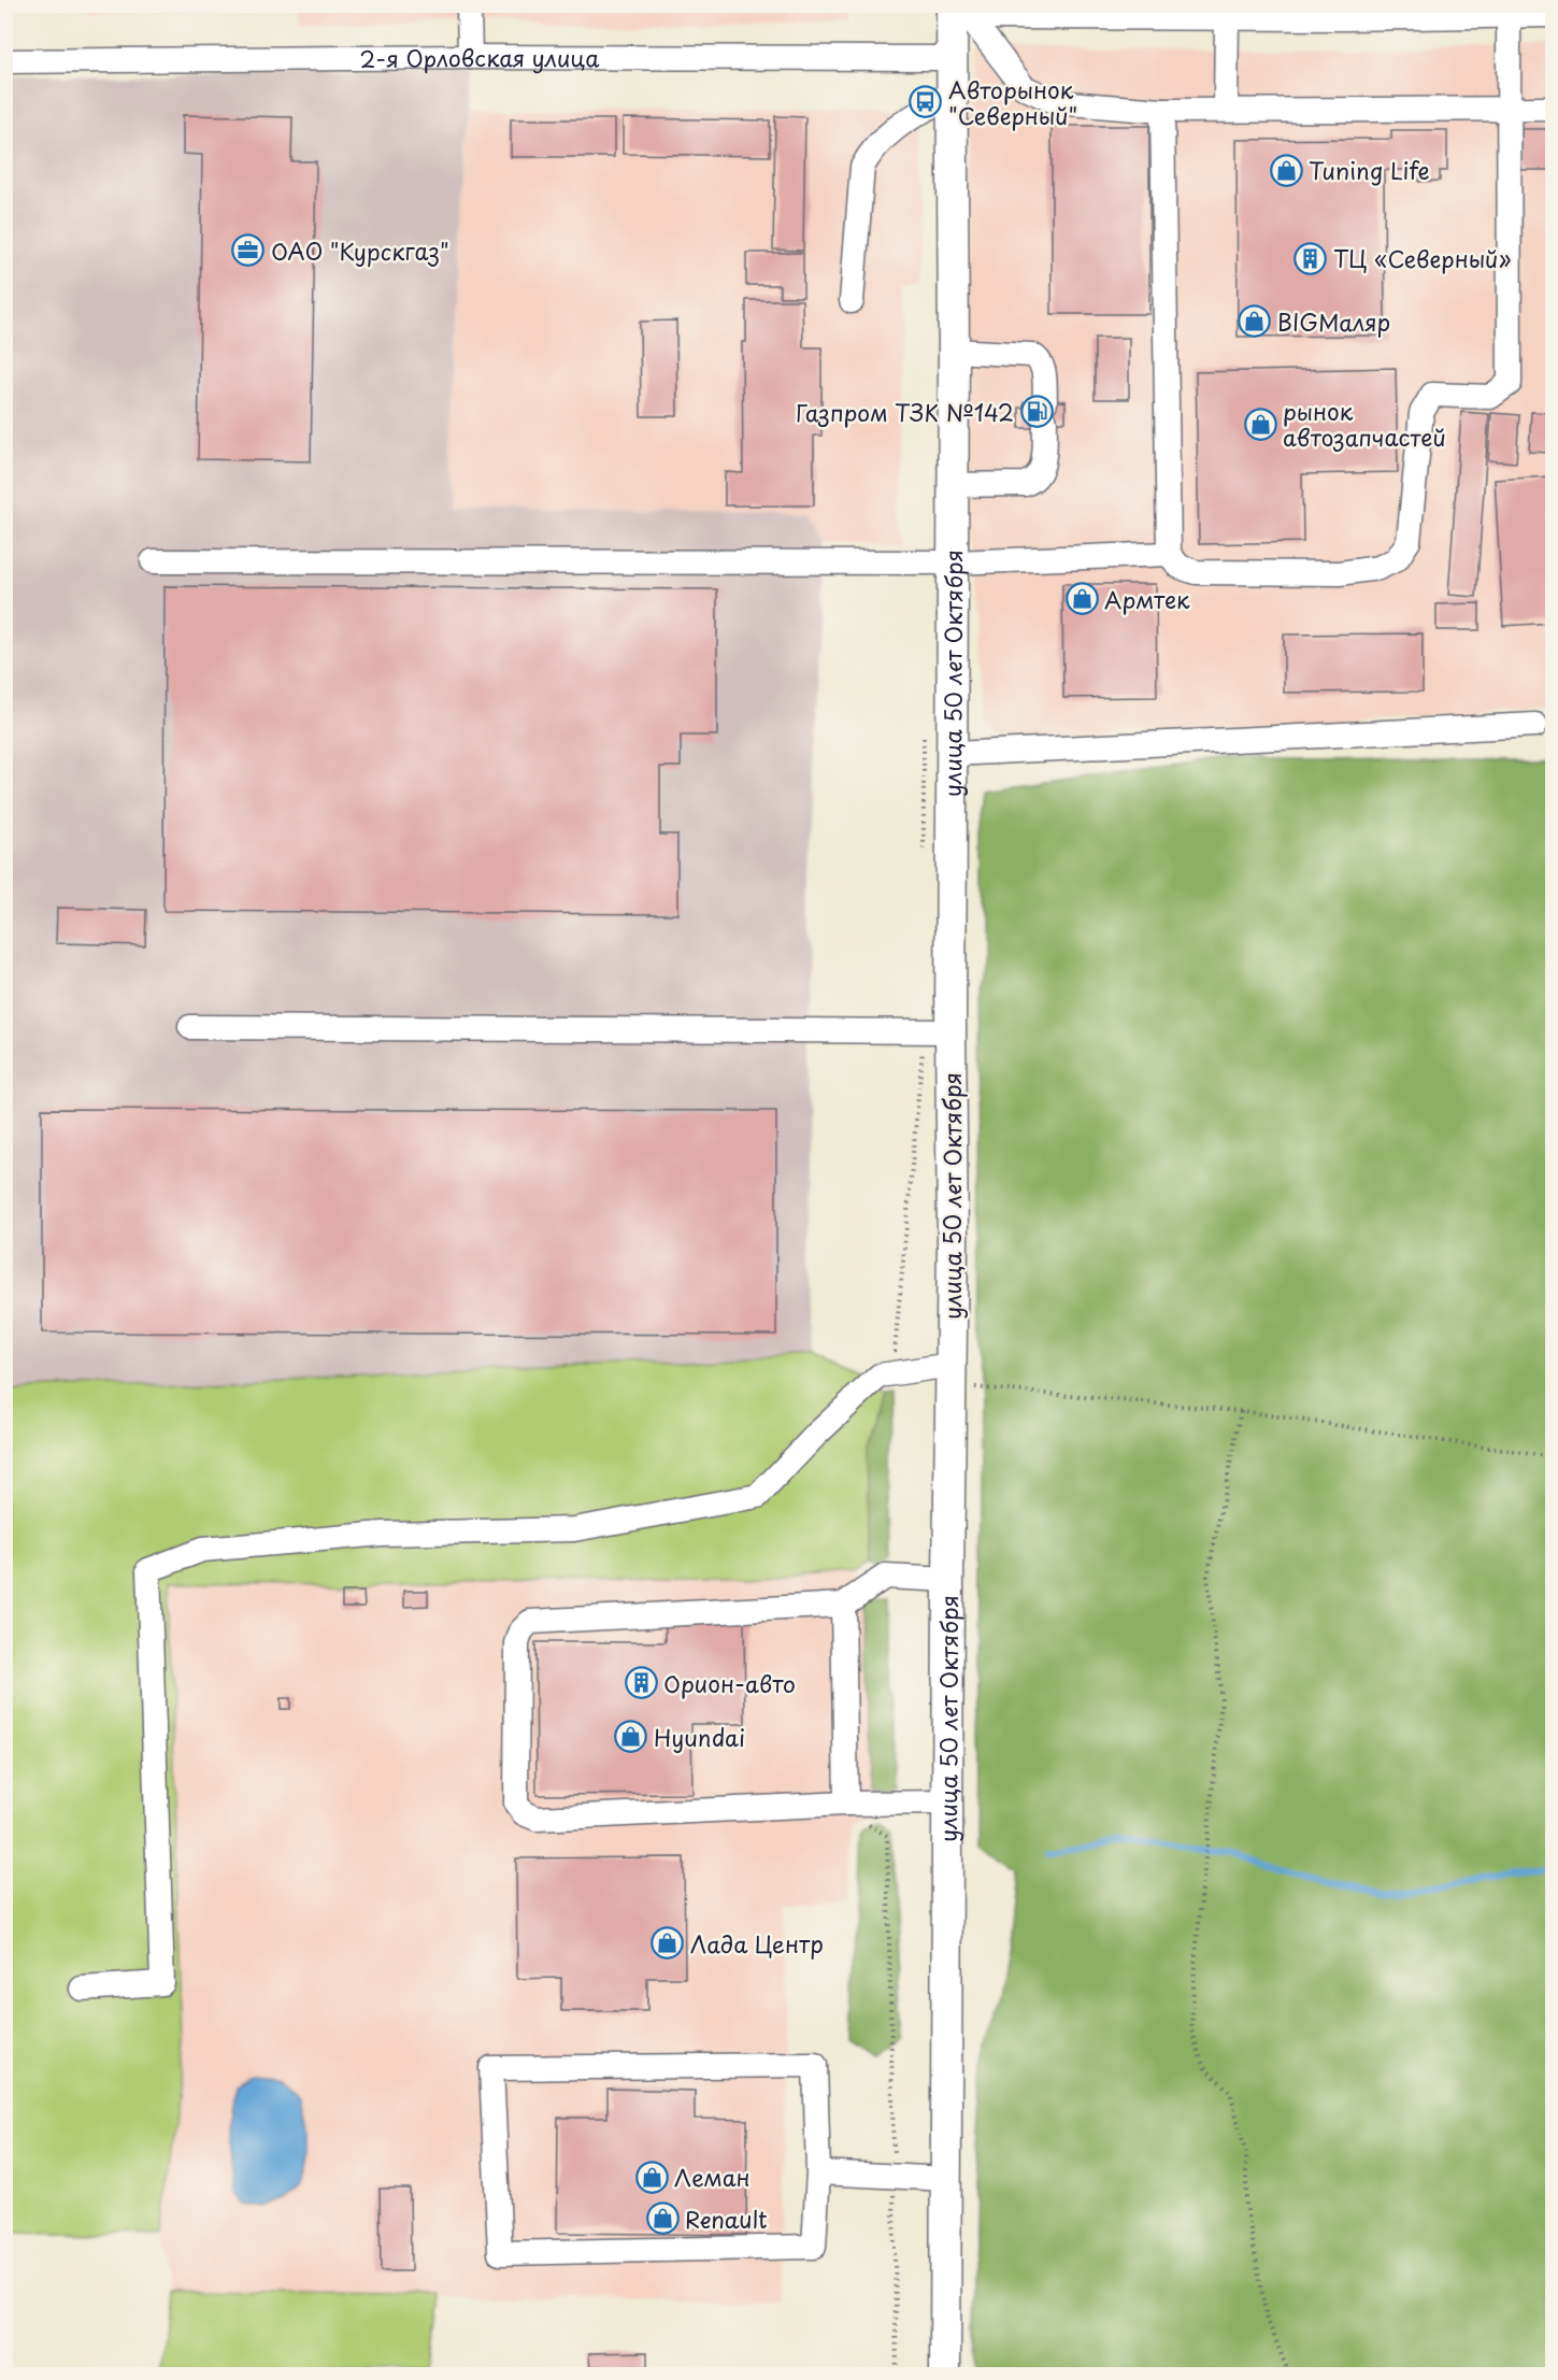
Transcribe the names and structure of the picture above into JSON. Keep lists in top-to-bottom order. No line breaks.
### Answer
{"streets":{"main road":["улица 50 лет Октября"],"street":["2-я Орловская улица"]},"crossings":[["2-я Орловская улица","улица 50 лет Октября"]],"places":{"bus stop":["Авторынок \"Северный\""],"shop":["Tuning Life","BIGМаляр","рынок автозапчастей","Армтек","Hyundai","Лада Центр","Леман","Renault"],"office":["ОАО \"Курскгаз\""],"building":["ТЦ «Северный»","Орион-авто"],"fuel station":["Газпром ТЗК №142"]}}
